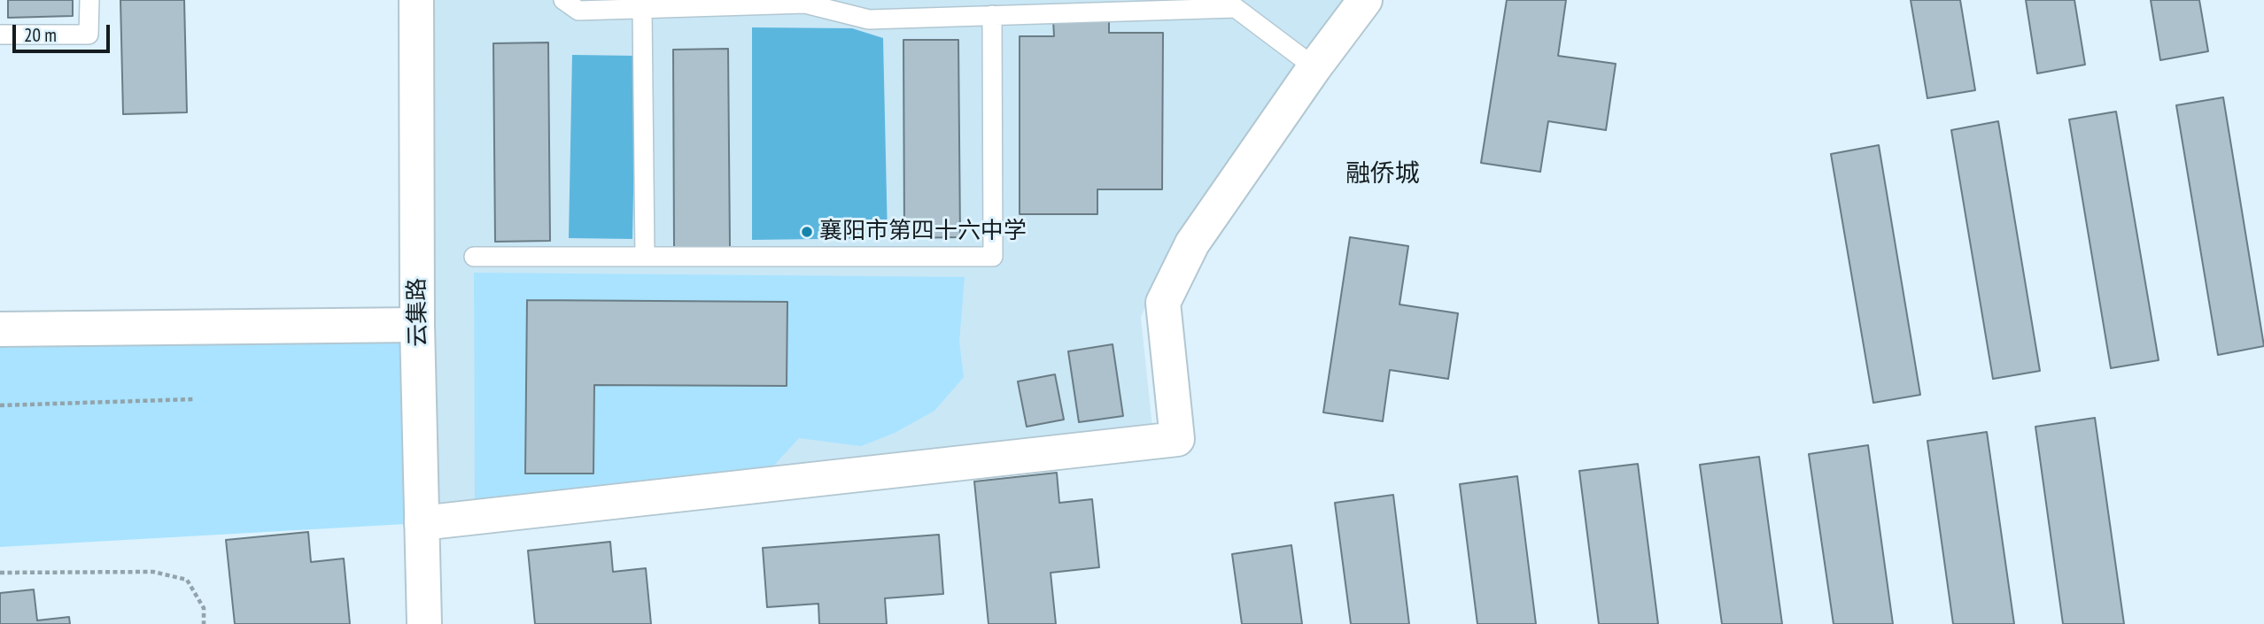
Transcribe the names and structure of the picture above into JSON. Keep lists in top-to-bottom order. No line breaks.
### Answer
{"streets":{"street":["云集路"]},"districts":["融侨城"],"places":["襄阳市第四十六中学"],"scale_bar":"20 m"}
